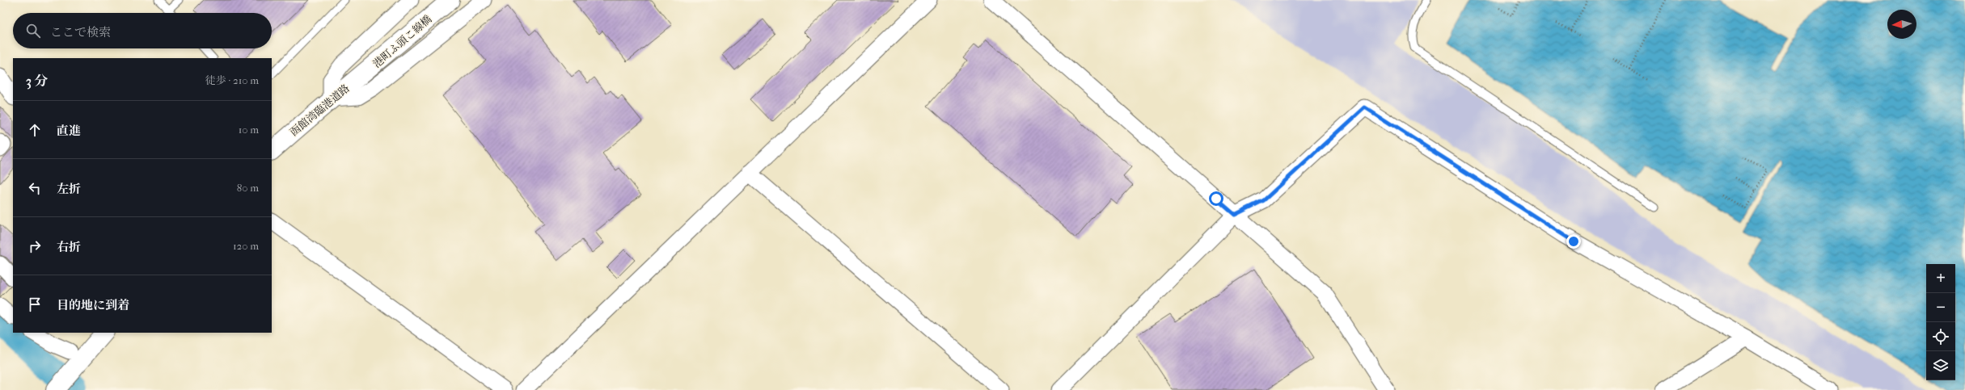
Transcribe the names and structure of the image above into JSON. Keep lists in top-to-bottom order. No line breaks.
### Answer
{"streets":{"street":["港町ふ頭こ線橋","函館湾臨港道路"]},"crossings":[["港町ふ頭こ線橋","函館湾臨港道路"]],"north":"left","page":{"search":"ここで検索","heading":["3 分","徒歩 · 210 m"],"list":[["直進","10 m"],["左折","80 m"],["右折","120 m"],"目的地に到着"],"map_buttons":["+","−"]}}
